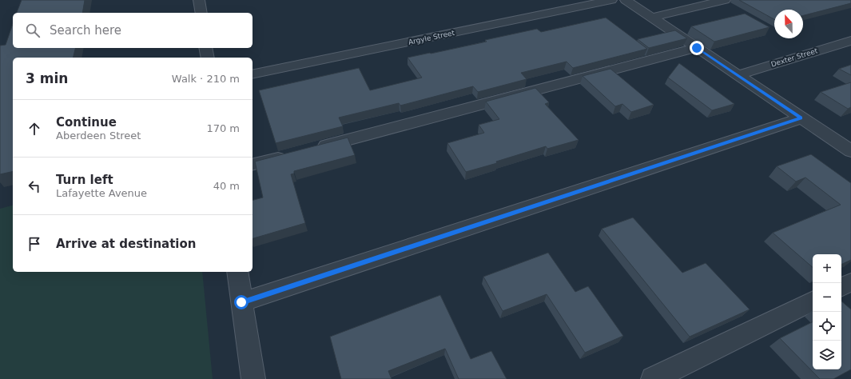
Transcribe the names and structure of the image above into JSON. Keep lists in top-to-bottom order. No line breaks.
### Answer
{"streets":{"street":["Argyle Street","Dexter Street"]},"north":"top","page":{"search":"Search here","heading":["3 min","Walk · 210 m"],"list":[["Continue","Aberdeen Street","170 m"],["Turn left","Lafayette Avenue","40 m"],"Arrive at destination"],"map_buttons":["+","−"]}}
